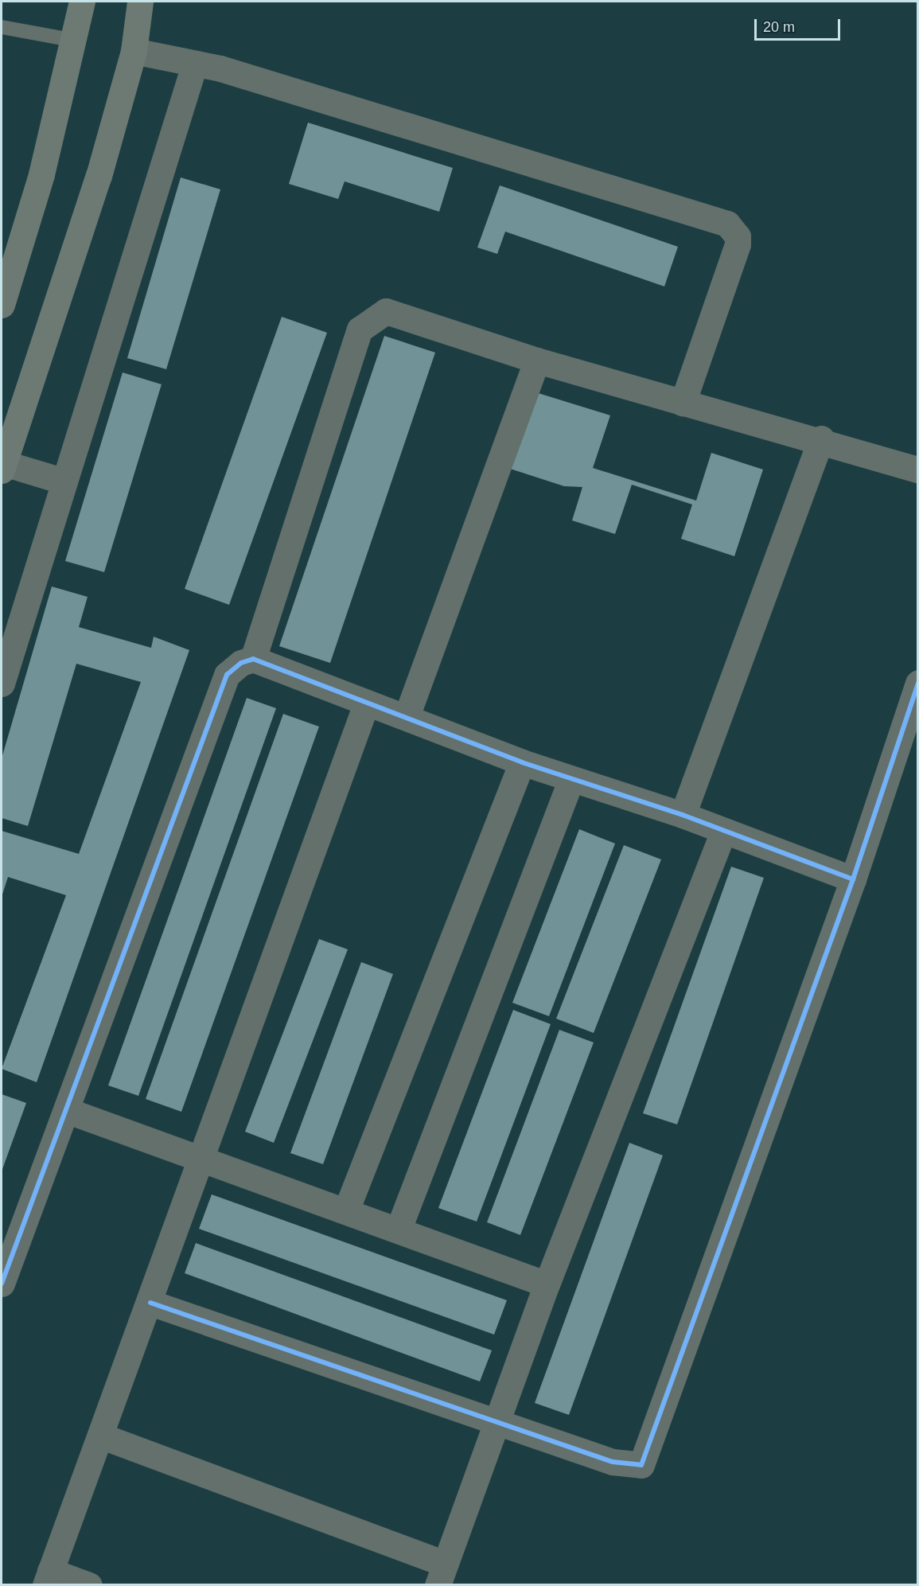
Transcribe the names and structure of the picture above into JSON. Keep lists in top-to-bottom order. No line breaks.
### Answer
{"scale_bar":"20 m"}
